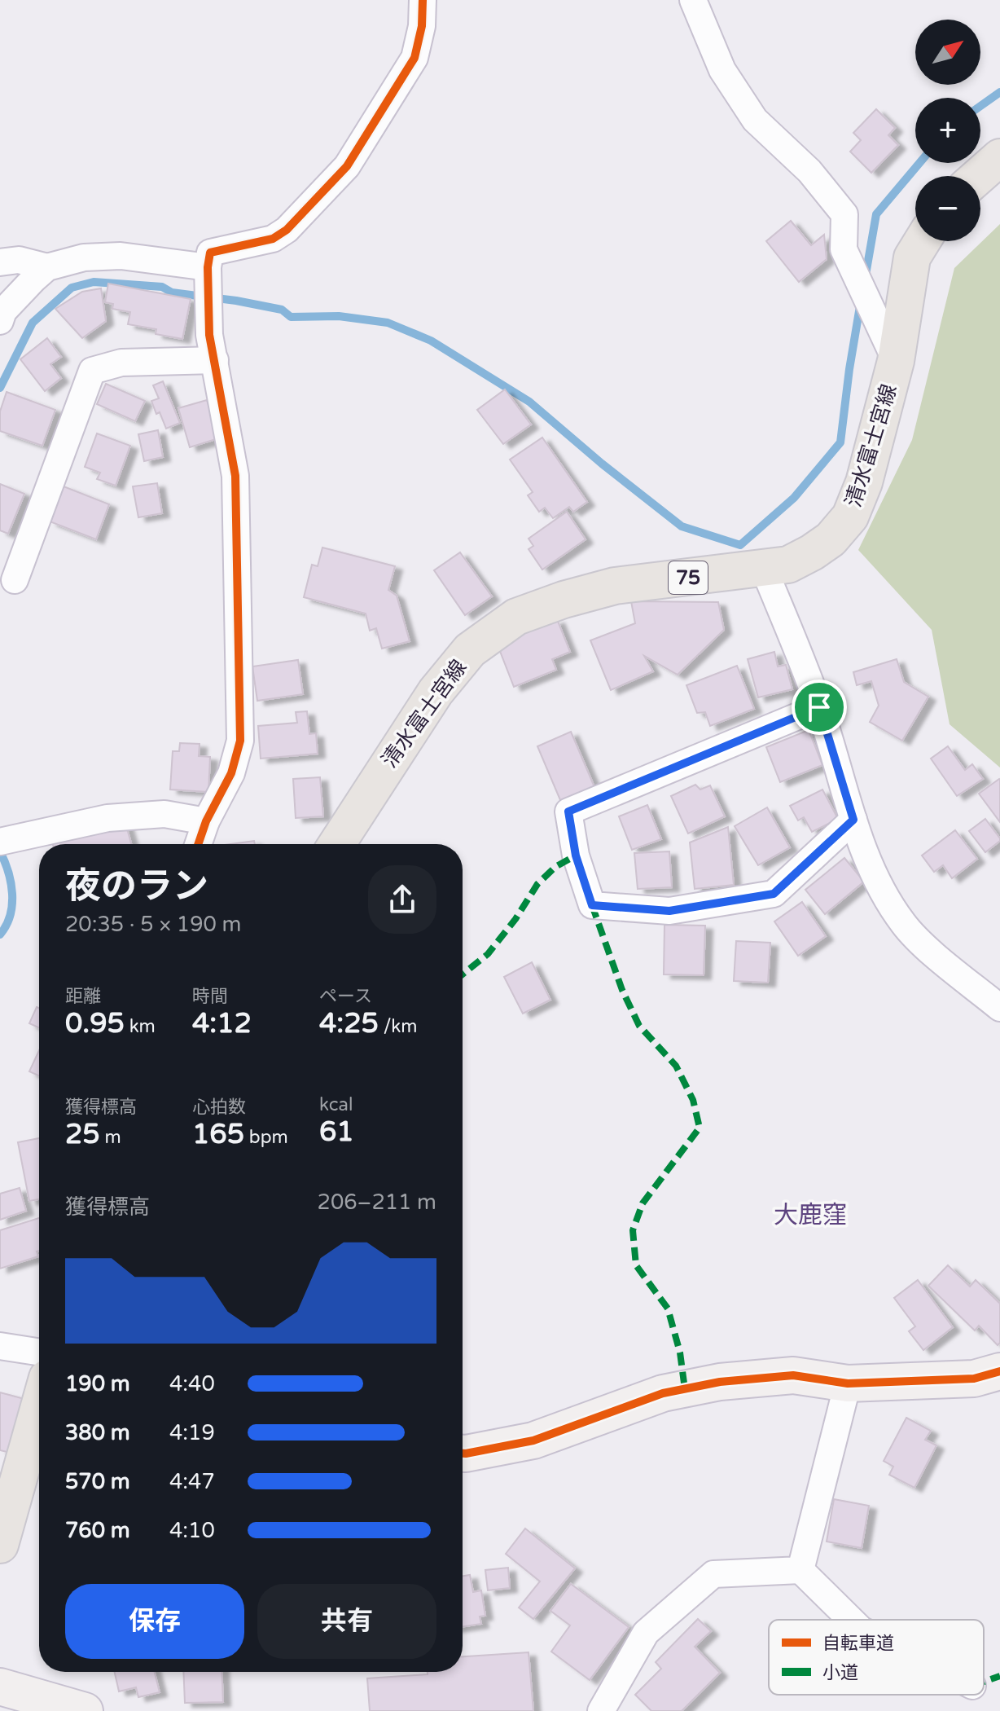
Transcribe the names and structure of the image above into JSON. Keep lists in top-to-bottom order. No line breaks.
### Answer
{"streets":{"main road":["清水富士宮線","75"]},"districts":["大鹿窪"],"legend":["自転車道","小道"],"north":"top right","page":{"map_buttons":["+","−"],"heading":["夜のラン","20:35 · 5 × 190 m"],"stats":[["距離","0.95 km"],["時間","4:12"],["ペース","4:25 /km"],["獲得標高","25 m"],["心拍数","165 bpm"],["kcal","61"]],"chart":["獲得標高","206–211 m"],"list":[{"name":"190 m","note":"4:40"},{"name":"380 m","note":"4:19"},{"name":"570 m","note":"4:47"},{"name":"760 m","note":"4:10"}],"buttons":["保存","共有"]}}
